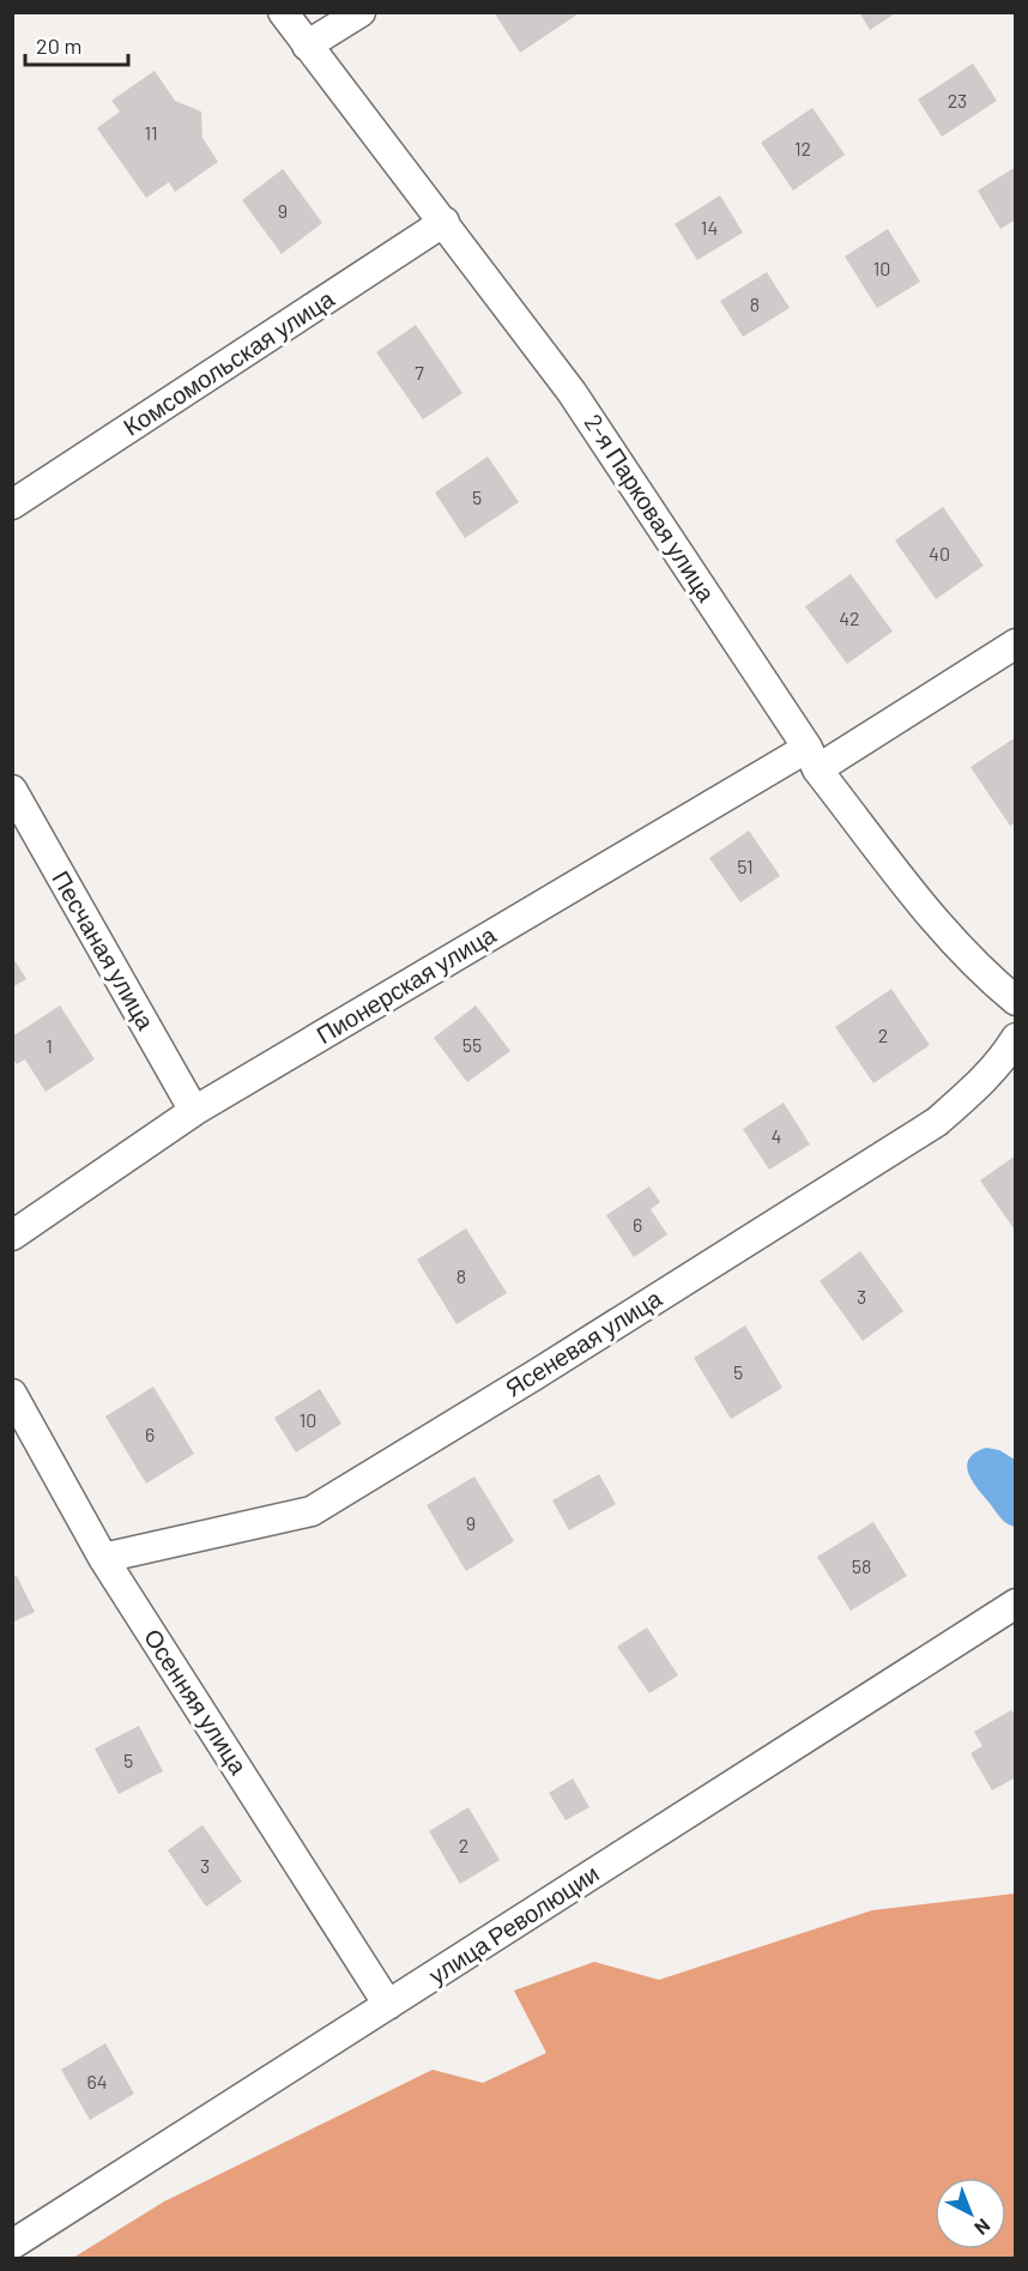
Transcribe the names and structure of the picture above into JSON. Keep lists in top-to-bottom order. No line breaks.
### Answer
{"streets":{"street":["Комсомольская улица","2-я Парковая улица","Песчаная улица","Пионерская улица","Ясеневая улица","Осенняя улица","улица Революции"]},"crossings":[["Комсомольская улица","2-я Парковая улица"],["2-я Парковая улица","Пионерская улица"],["Песчаная улица","Пионерская улица"],["Ясеневая улица","Осенняя улица"],["Осенняя улица","улица Революции"]],"house_numbers":["23","11","12","9","14","10","8","7","5","40","42","51","2","55","1","4","6","8","3","5","10","6","9","58","5","2","3","64"],"scale_bar":"20 m","north":"bottom right"}
